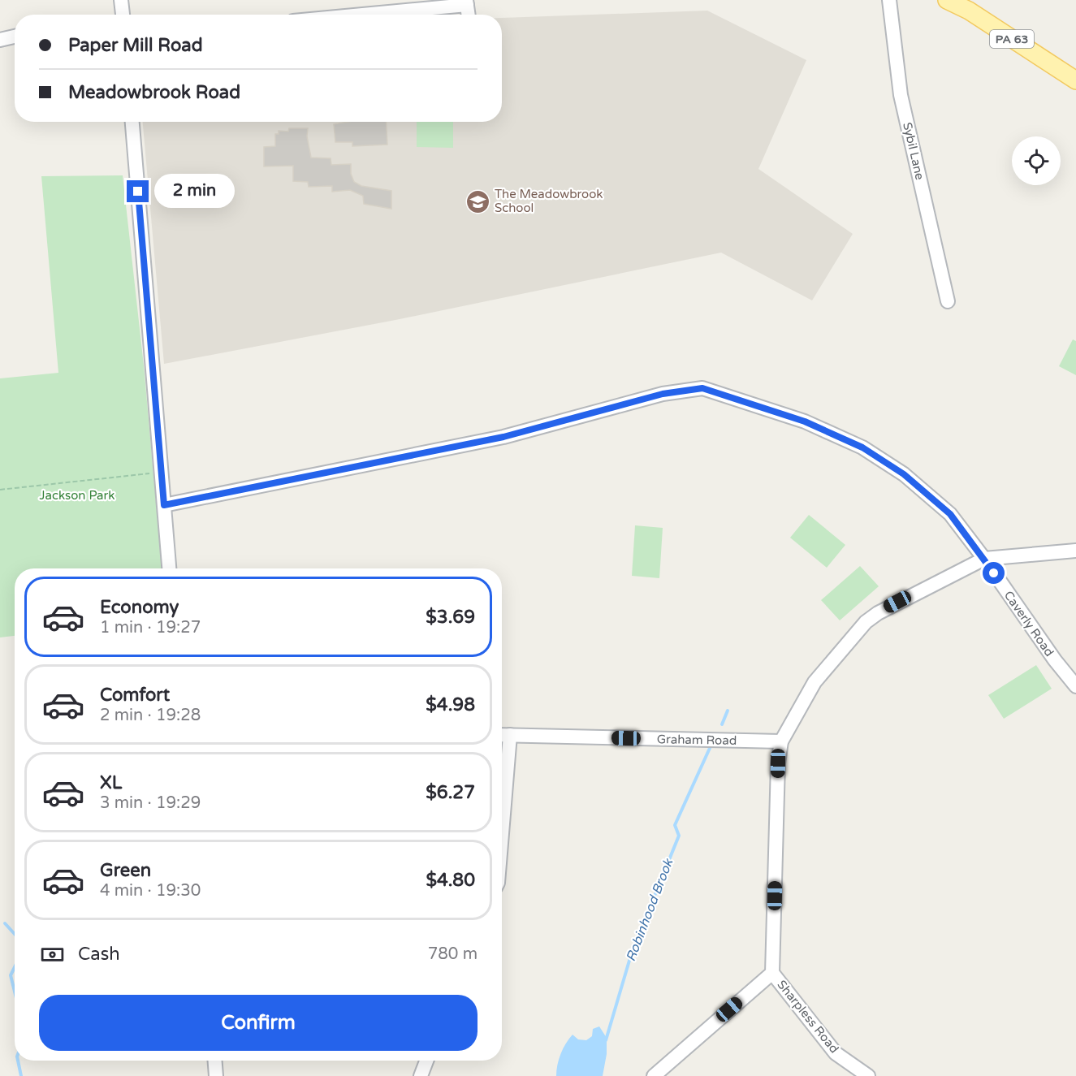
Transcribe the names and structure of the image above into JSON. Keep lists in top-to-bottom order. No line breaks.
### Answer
{"streets":{"main road":["PA 63"],"street":["Sybil Lane","Caverly Road","Graham Road","Sharpless Road"]},"water":["Robinhood Brook"],"parks":["Jackson Park"],"places":{"school or university":["The Meadowbrook School"]},"page":{"banner":["Paper Mill Road","Meadowbrook Road"],"bubble":"2 min","list":[{"name":"Economy","note":"1 min · 19:27","value":"$3.69"},{"name":"Comfort","note":"2 min · 19:28","value":"$4.98"},{"name":"XL","note":"3 min · 19:29","value":"$6.27"},{"name":"Green","note":"4 min · 19:30","value":"$4.80"}],"pay":["Cash","780 m"],"buttons":"Confirm"}}
